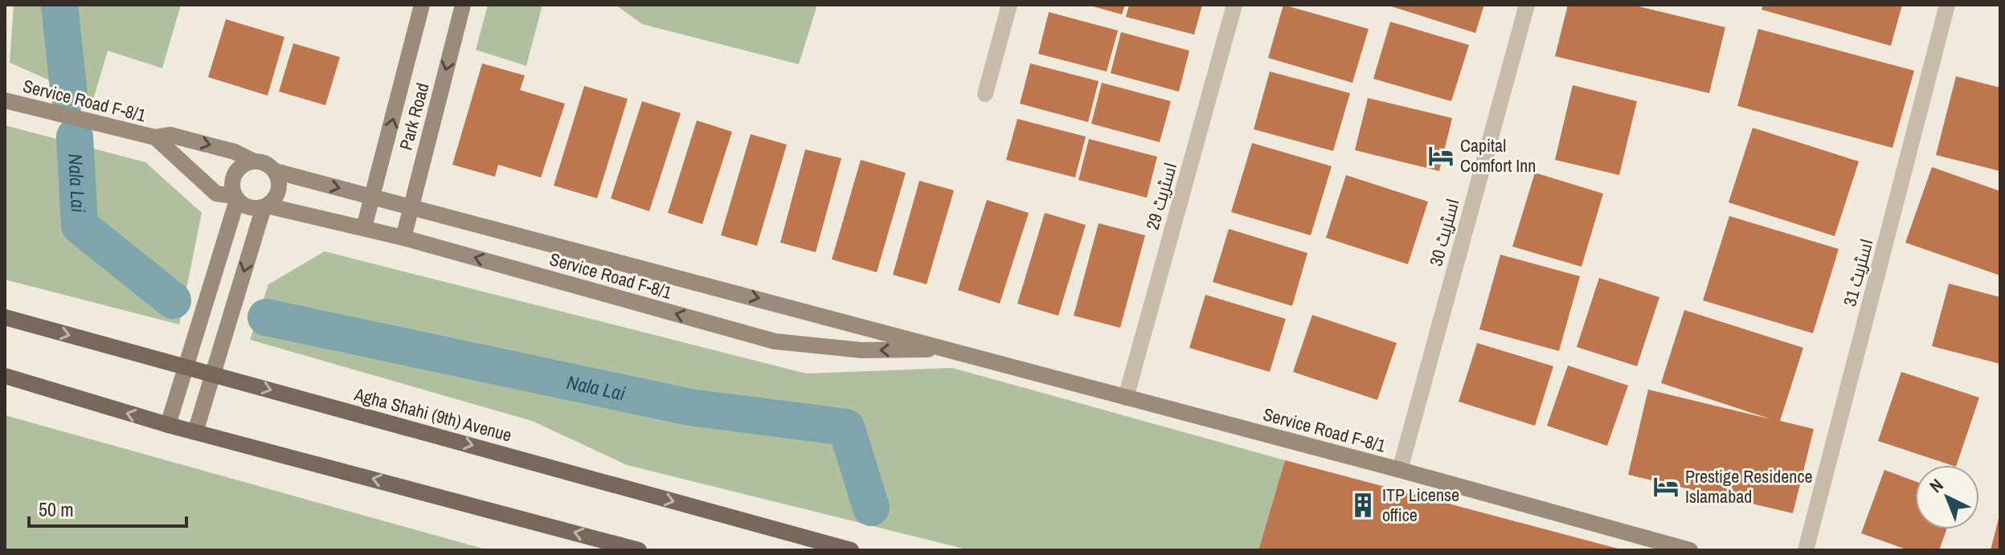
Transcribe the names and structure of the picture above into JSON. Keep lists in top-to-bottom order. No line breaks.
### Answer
{"streets":{"main road":["Agha Shahi (9th) Avenue"],"street":["Service Road F-8/1","Park Road","اسٹریٹ 29","اسٹریٹ 30","اسٹریٹ 31"]},"crossings":[["Service Road F-8/1","Park Road"],["Service Road F-8/1","اسٹریٹ 29"],["Service Road F-8/1","اسٹریٹ 30"]],"water":["Nala Lai"],"places":{"hotel":["Capital Comfort Inn","Prestige Residence Islamabad"],"building":["ITP License office"]},"scale_bar":"50 m","north":"top left"}
